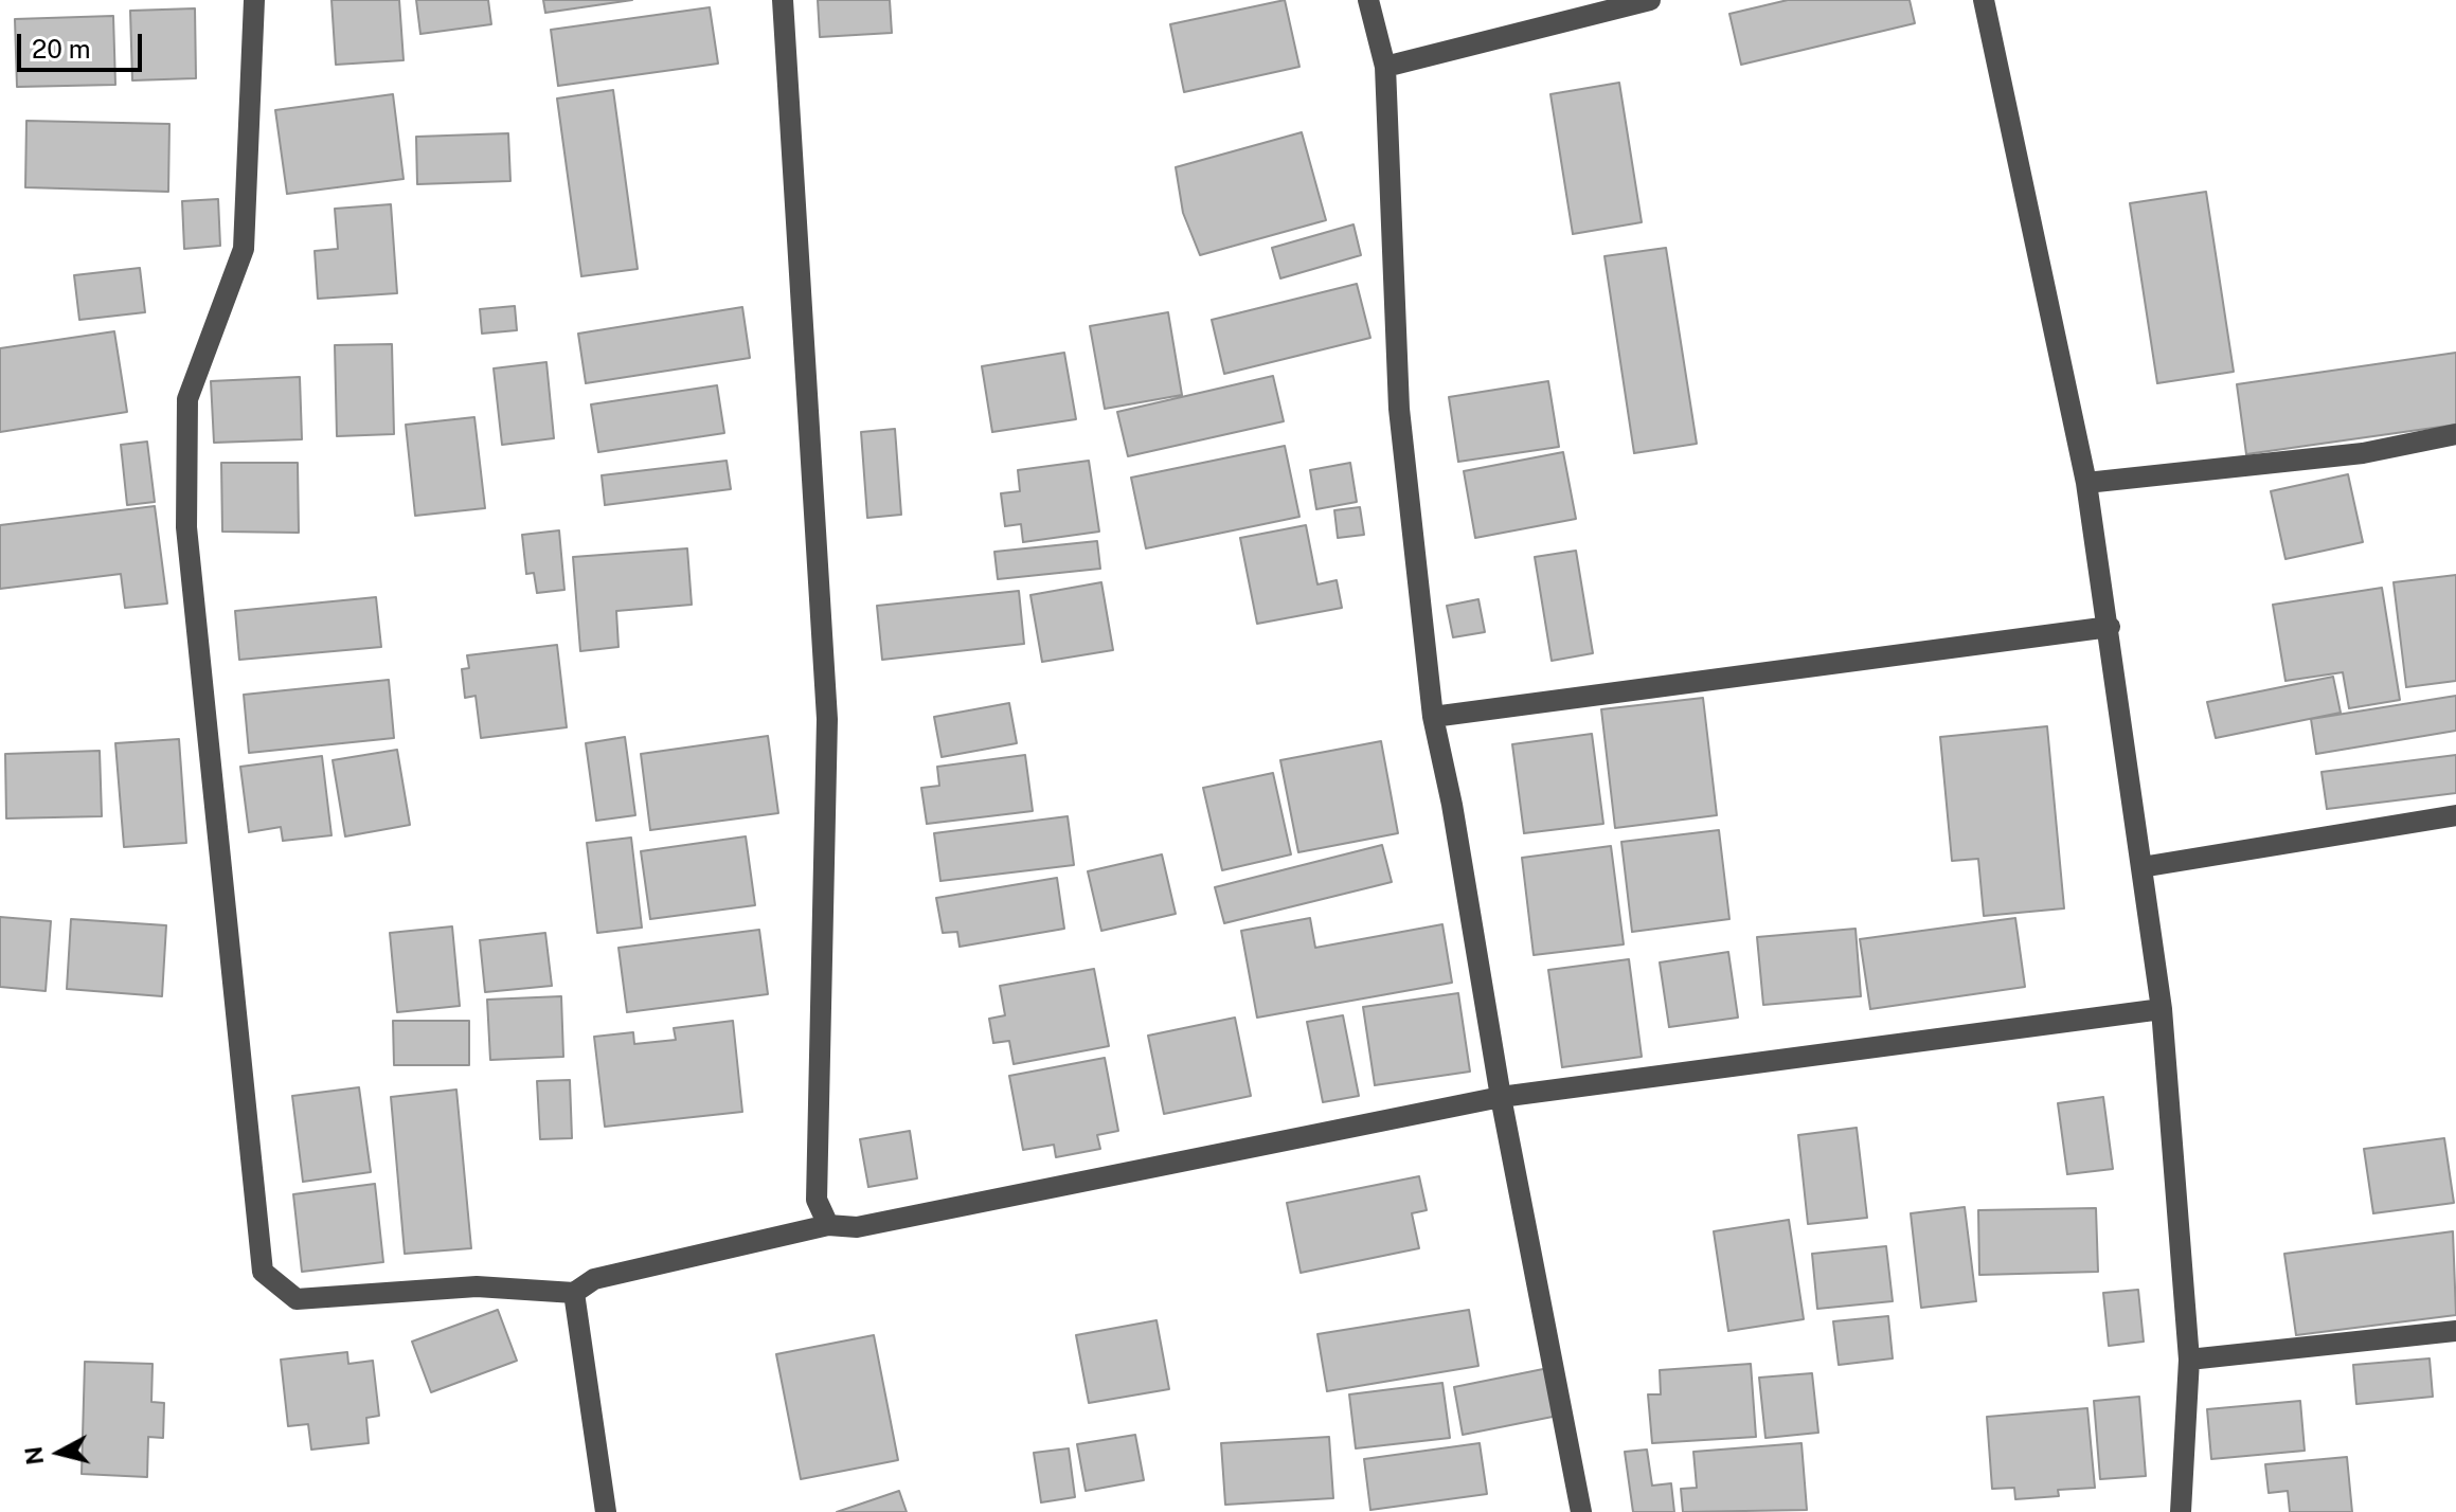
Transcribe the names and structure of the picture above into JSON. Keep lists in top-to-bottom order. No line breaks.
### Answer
{"scale_bar":"20 m","north":"left"}
